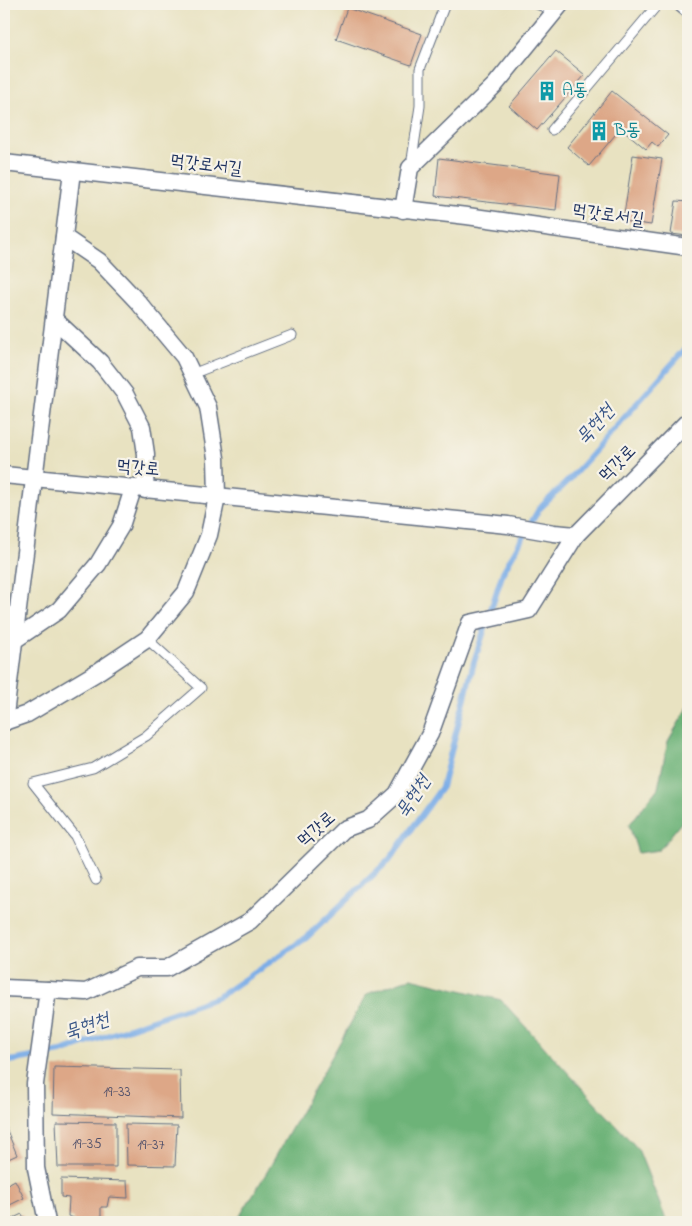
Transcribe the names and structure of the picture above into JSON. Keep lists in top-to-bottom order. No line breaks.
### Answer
{"streets":{"street":["먹갓로서길","먹갓로"]},"water":["묵현천"],"places":{"building":["A동","B동"]},"house_numbers":["19-33","19-35","19-37"]}
